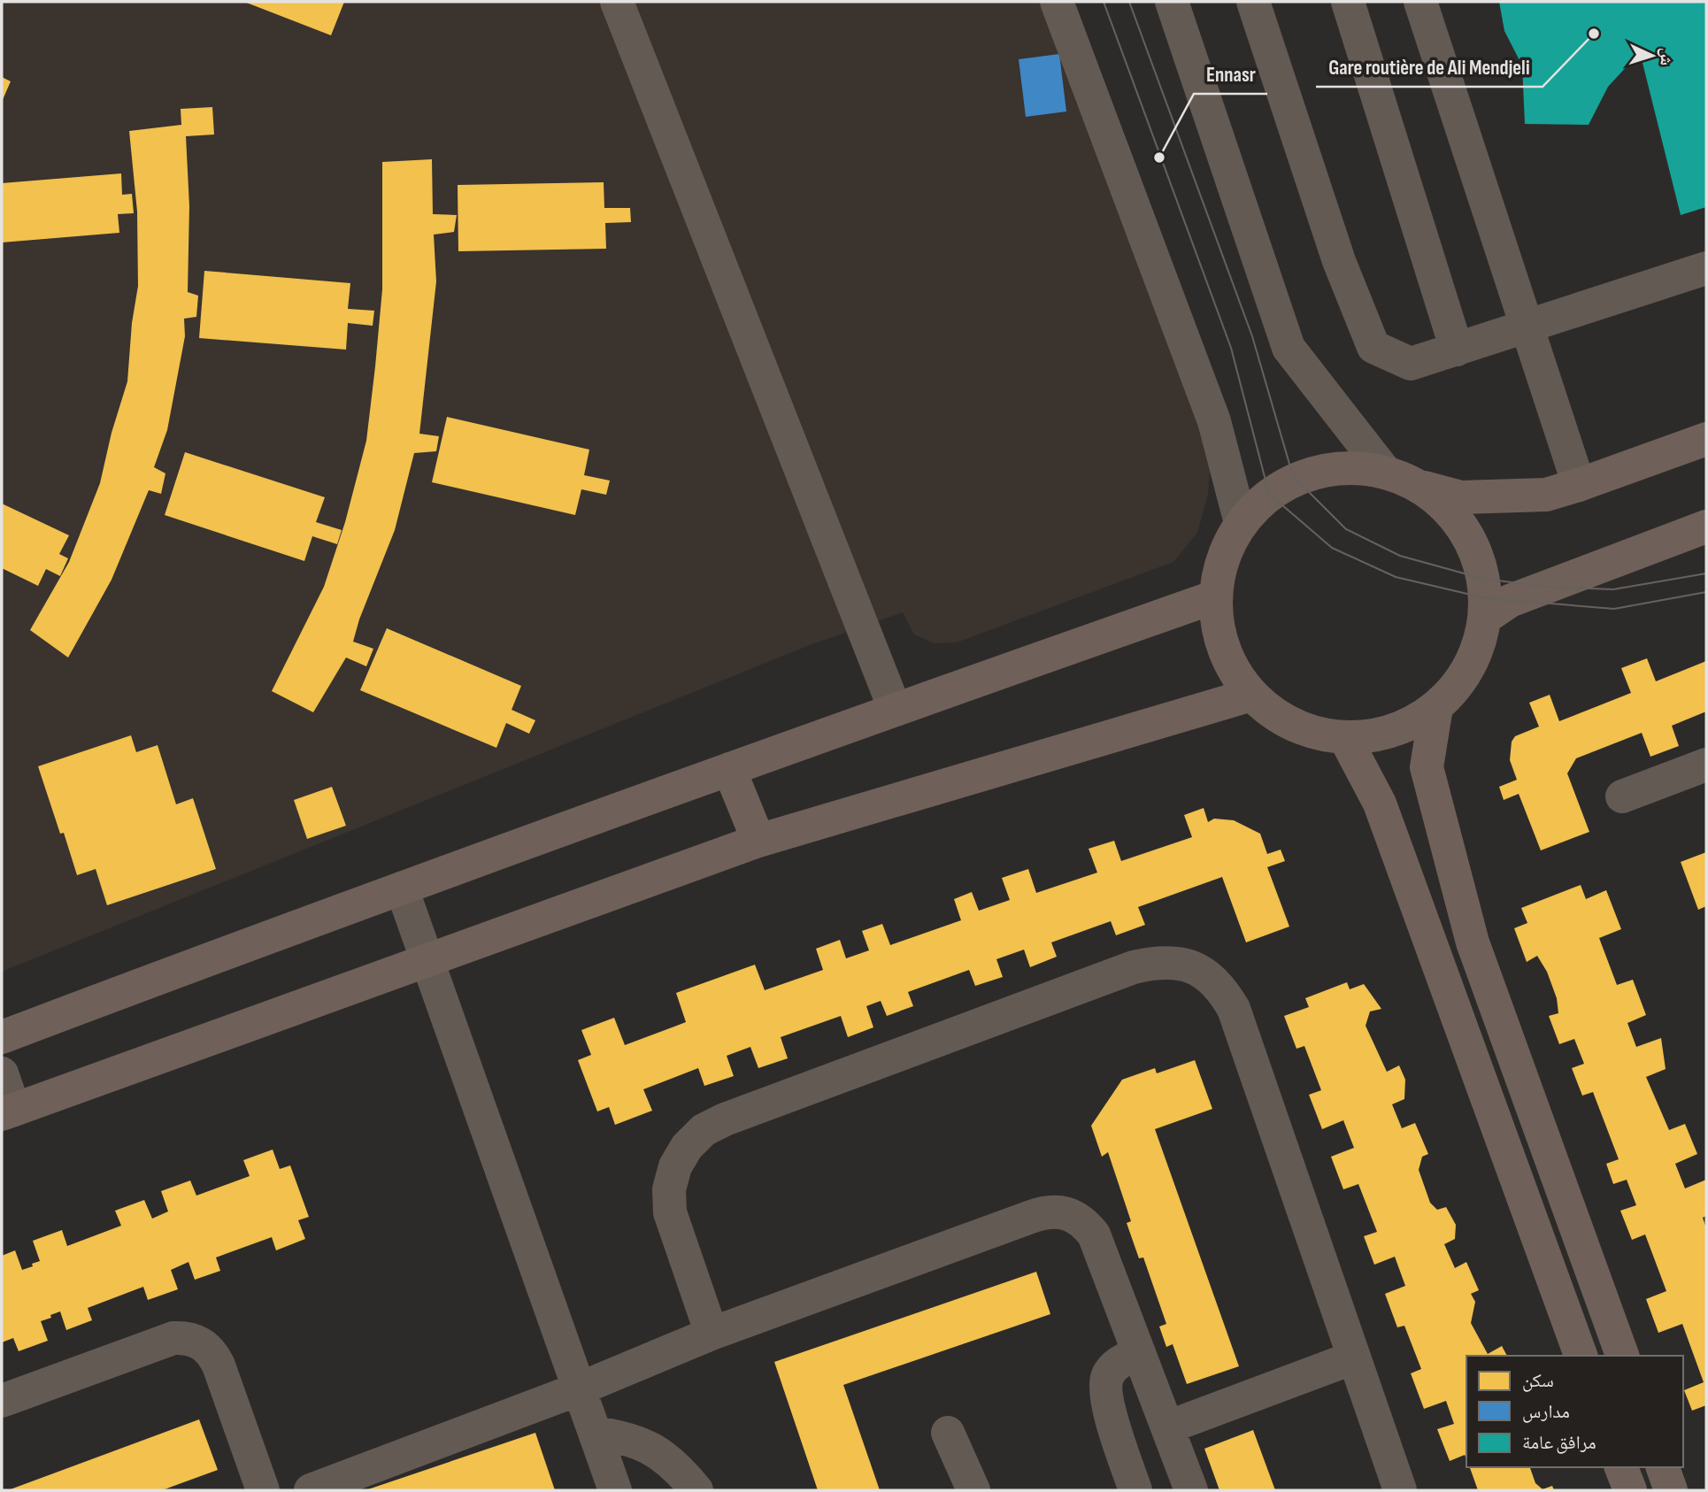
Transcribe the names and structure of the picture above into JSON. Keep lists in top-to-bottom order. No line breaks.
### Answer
{"places":["Gare routière de Ali Mendjeli","Ennasr"],"legend":["سكن","مدارس","مرافق عامة"],"north":"right"}
